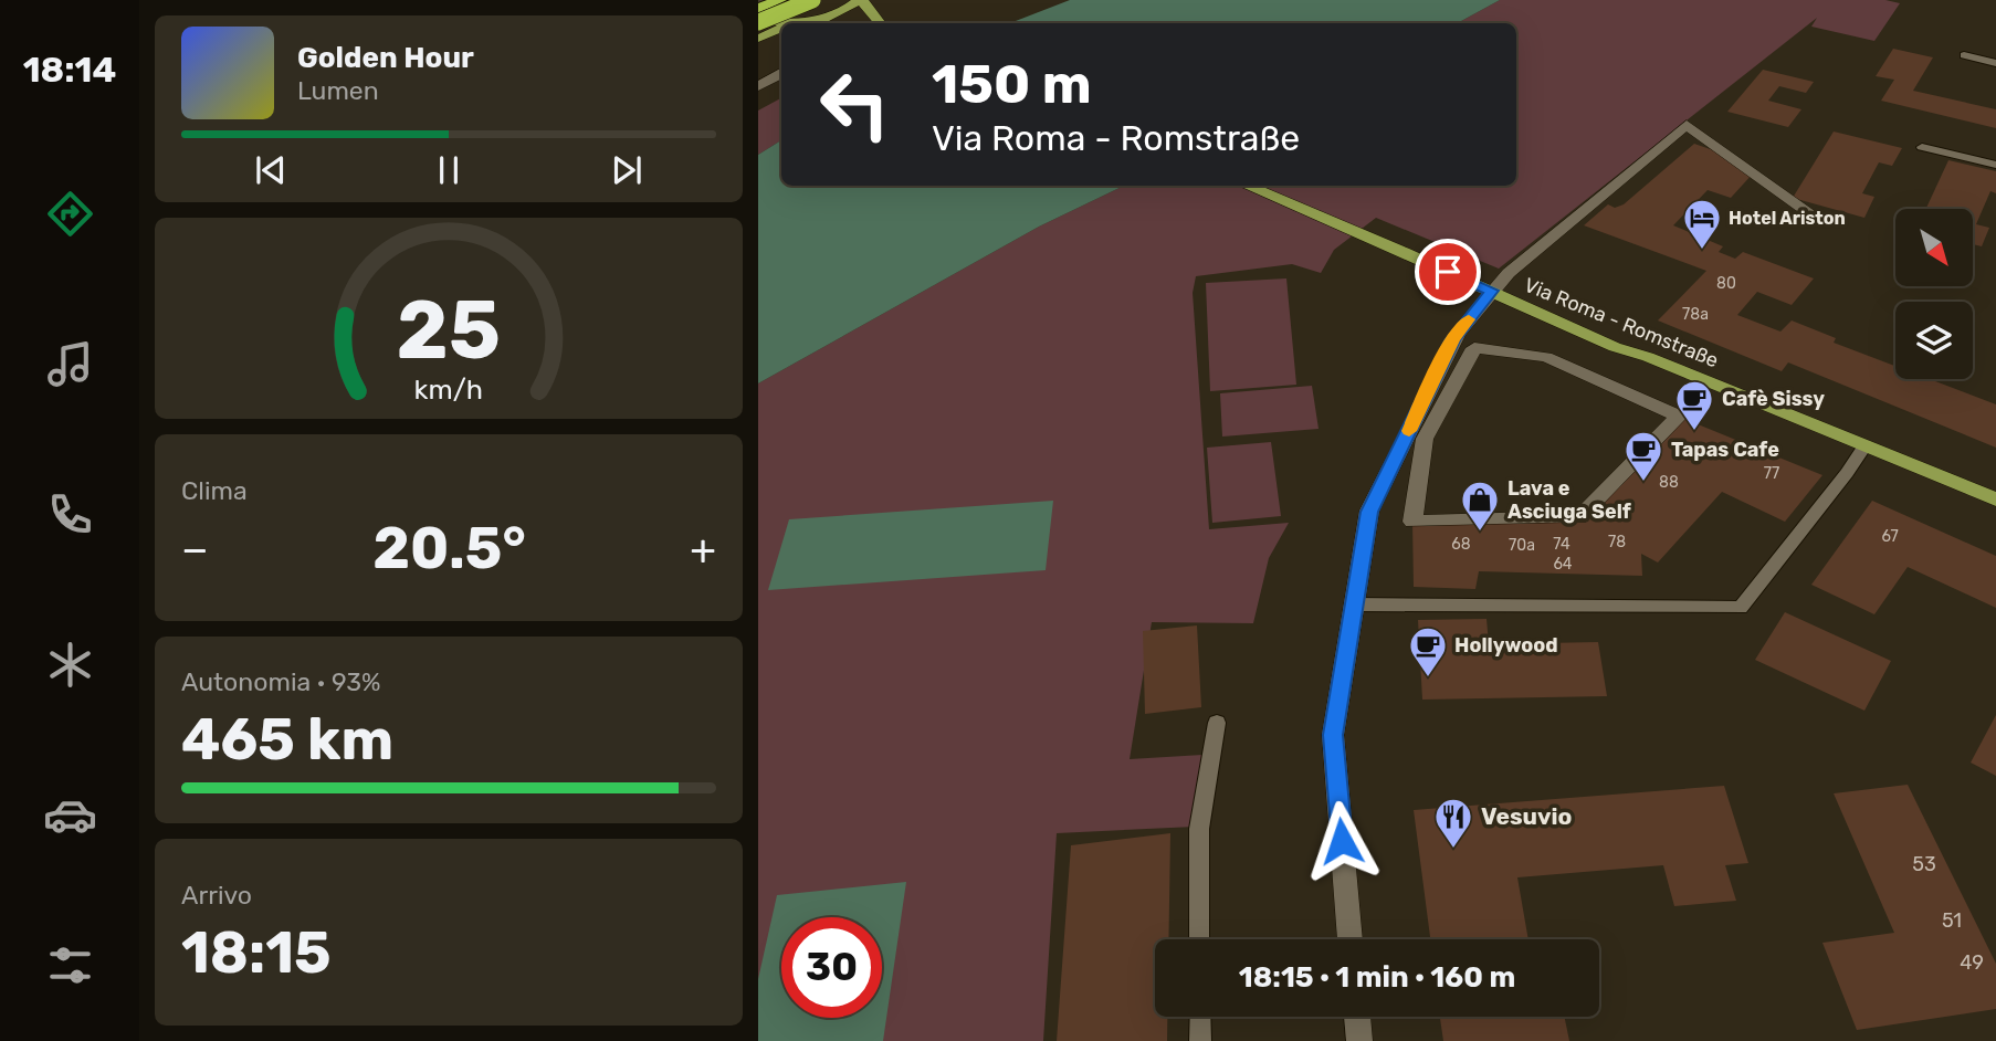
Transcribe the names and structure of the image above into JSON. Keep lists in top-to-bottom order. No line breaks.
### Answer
{"streets":{"main road":["Via Roma - Romstraße"]},"places":{"hotel":["Hotel Ariston"],"cafe":["Cafè Sissy","Tapas Cafe","Hollywood"],"shop":["Lava e Asciuga Self"],"restaurant":["Vesuvio"]},"house_numbers":["80","78a","77","88","67","78","68","74","70a","64","53","51","49"],"north":"bottom right","page":{"tabs":"18:14","turn":["150 m","Via Roma - Romstraße"],"song":["Golden Hour","Lumen"],"tile":["Clima",["Autonomia · 93%","465 km"],["Arrivo","18:15"]],"heat":["−","20.5°","+"],"limit":"30","trip":"18:15 · 1 min · 160 m","gauge":["25","km/h"]}}
